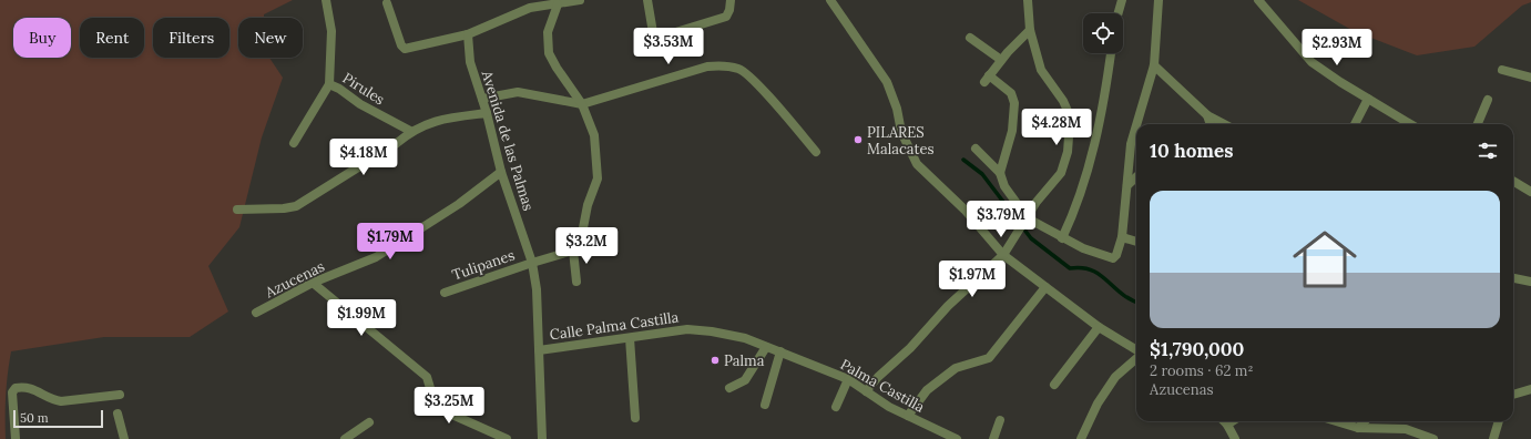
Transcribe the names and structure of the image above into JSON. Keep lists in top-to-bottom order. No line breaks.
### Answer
{"streets":{"street":["Pirules","Avenida de las Palmas","Tulipanes","Azucenas","Calle Palma Castilla","Palma Castilla"]},"crossings":[["Avenida de las Palmas","Tulipanes"],["Avenida de las Palmas","Azucenas"],["Avenida de las Palmas","Calle Palma Castilla"],["Calle Palma Castilla","Palma Castilla"]],"places":["PILARES Malacates","Palma"],"scale_bar":"50 m","page":{"chip":["Buy","Rent","Filters","New"],"price":["$3.53M","$2.93M","$4.28M","$4.18M","$3.79M","$1.79M","$3.2M","$1.97M","$1.99M","$3.25M"],"heading":"10 homes","list":[{"name":"$1,790,000","note":"2 rooms · 62 m² · Azucenas"}],"scale":"50 m"}}
